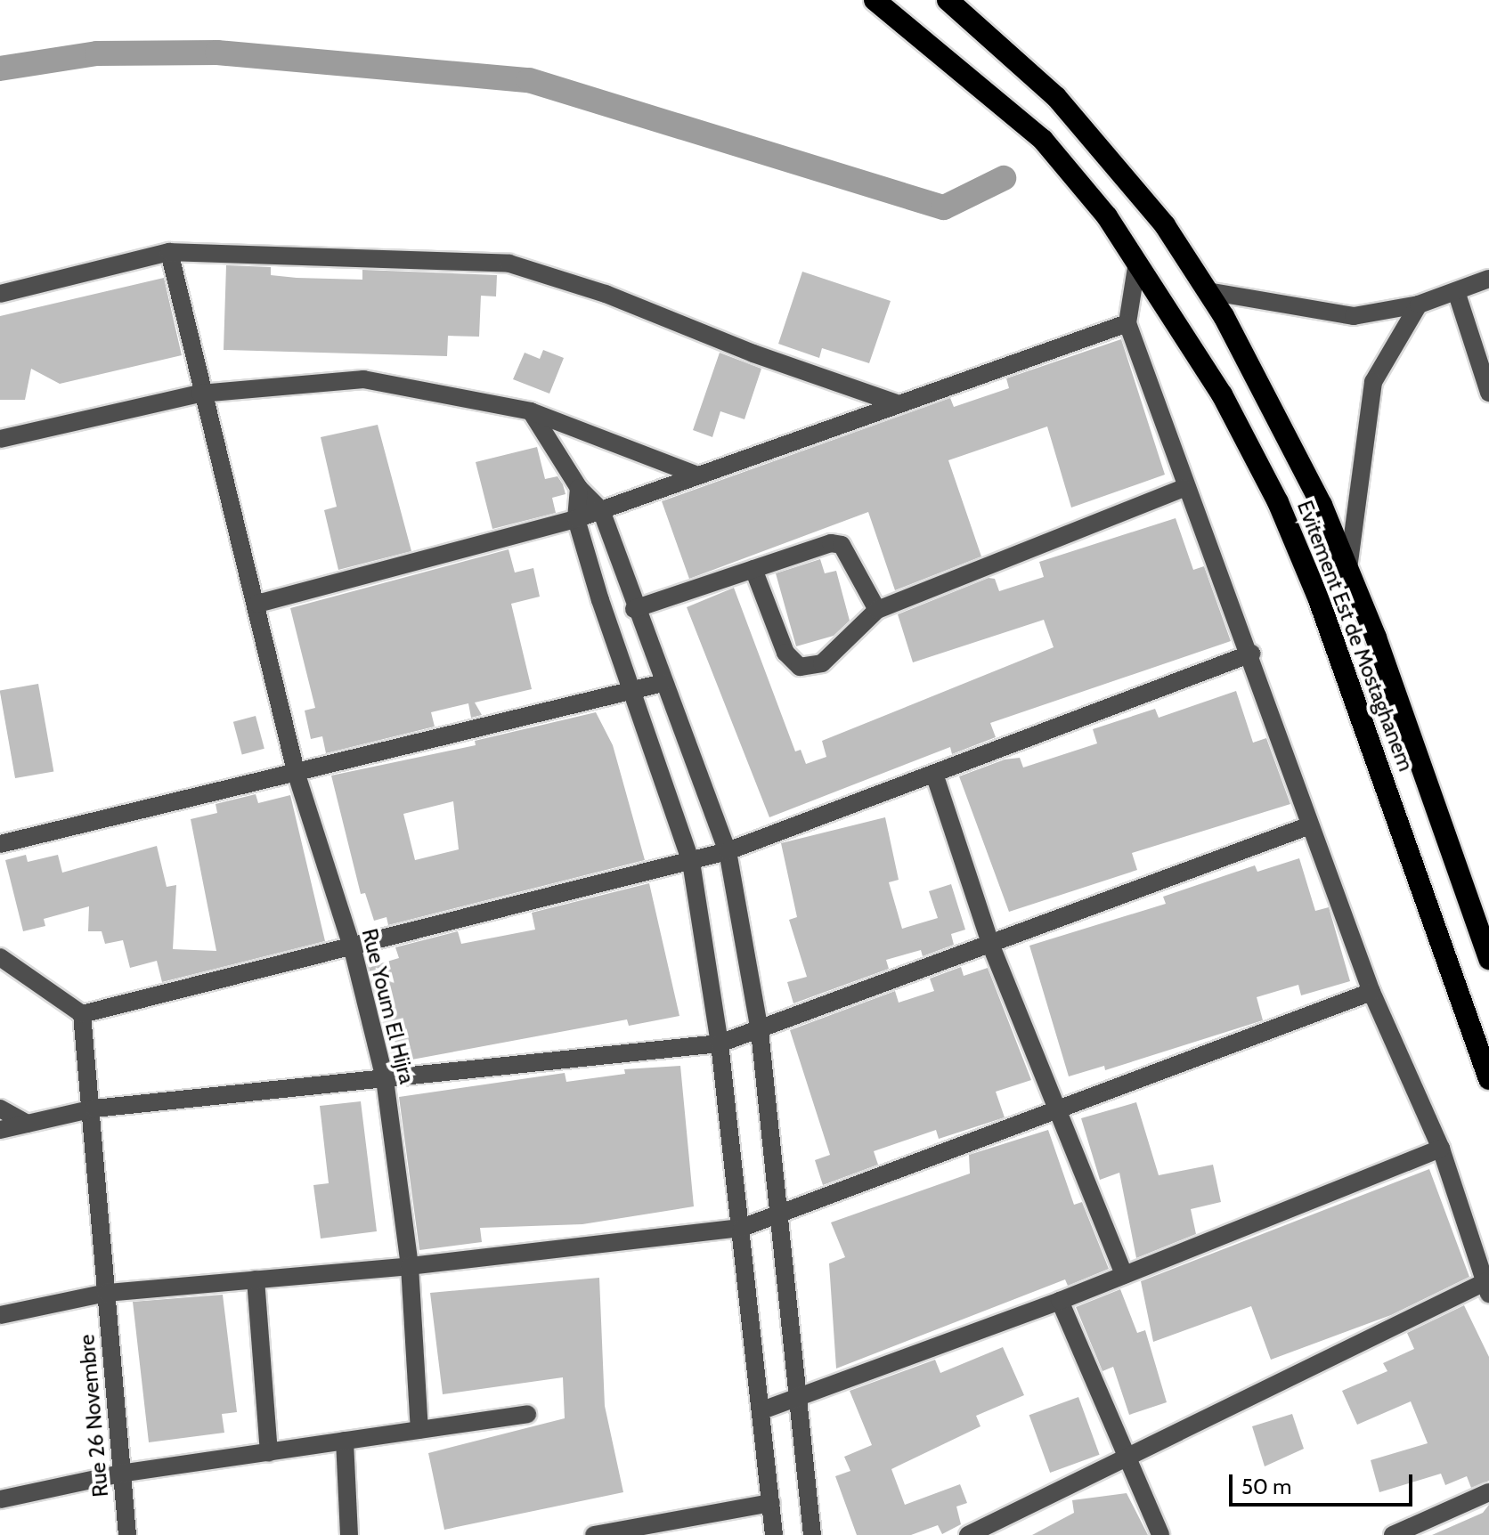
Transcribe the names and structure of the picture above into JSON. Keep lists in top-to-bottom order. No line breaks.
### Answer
{"streets":{"highway":["Evitement Est de Mostaghanem"],"street":["Rue Youm El Hijra","Rue 26 Novembre"]},"scale_bar":"50 m"}
